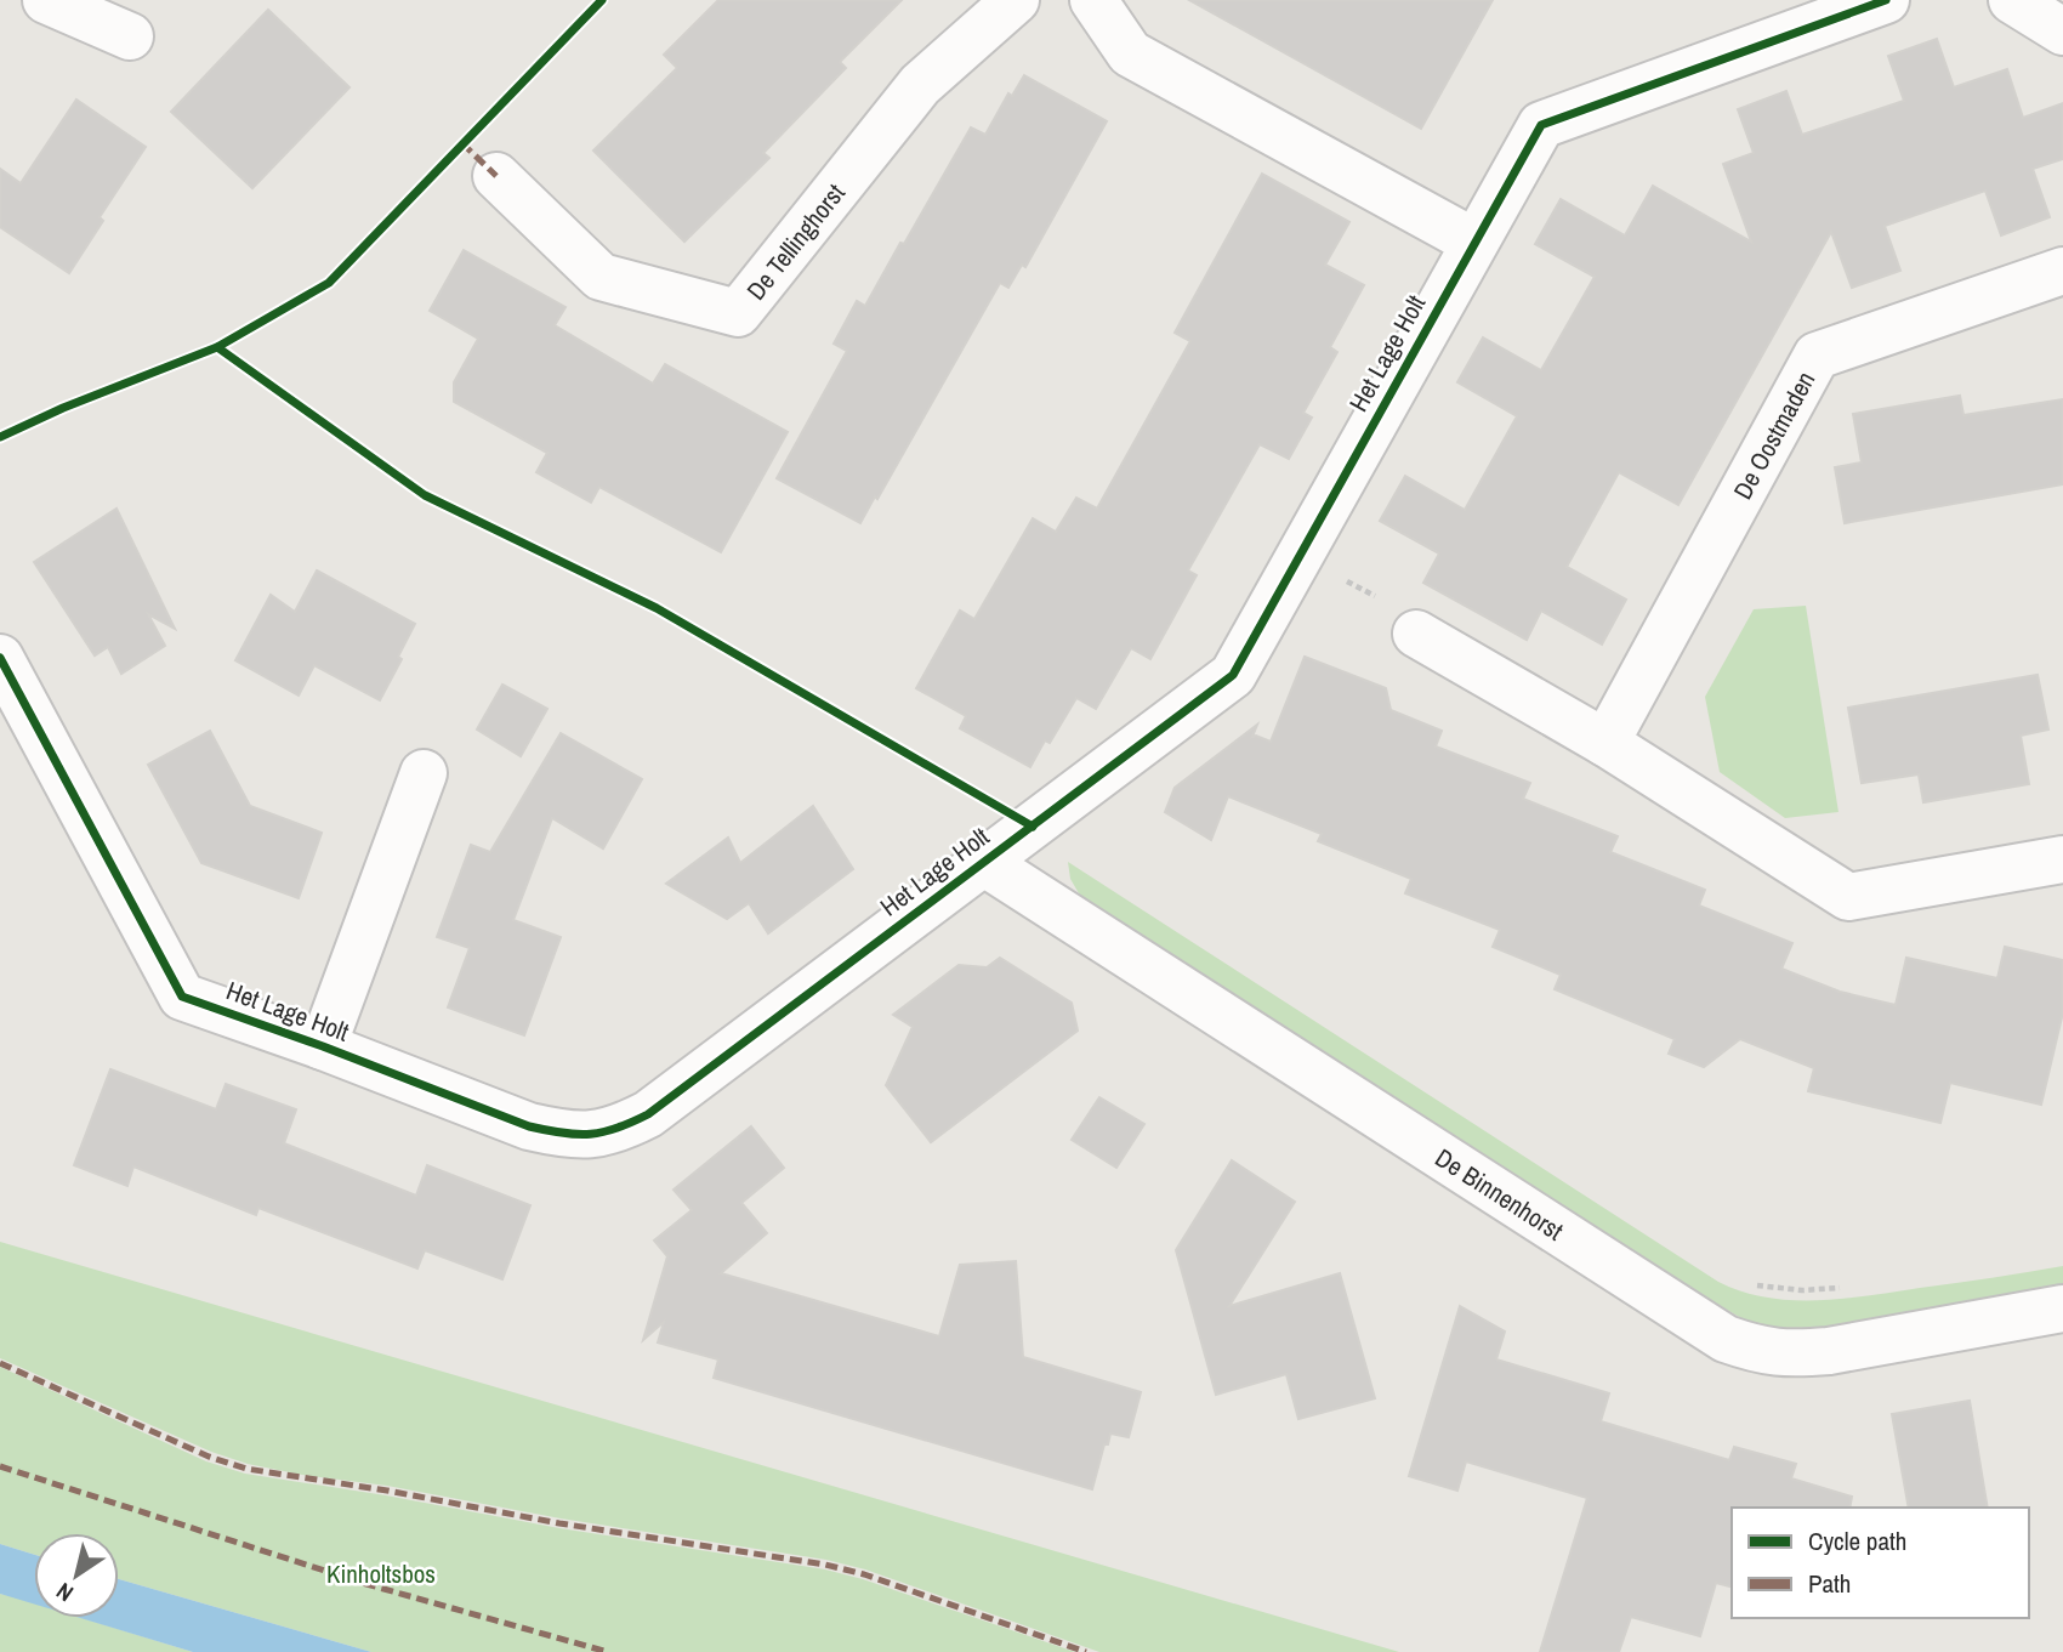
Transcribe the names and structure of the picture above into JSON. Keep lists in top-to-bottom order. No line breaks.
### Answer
{"streets":{"street":["De Tellinghorst","Het Lage Holt","De Oostmaden","De Binnenhorst"]},"crossings":[["Het Lage Holt","De Binnenhorst"]],"parks":["Kinholtsbos"],"legend":["Cycle path","Path"],"north":"bottom left"}
